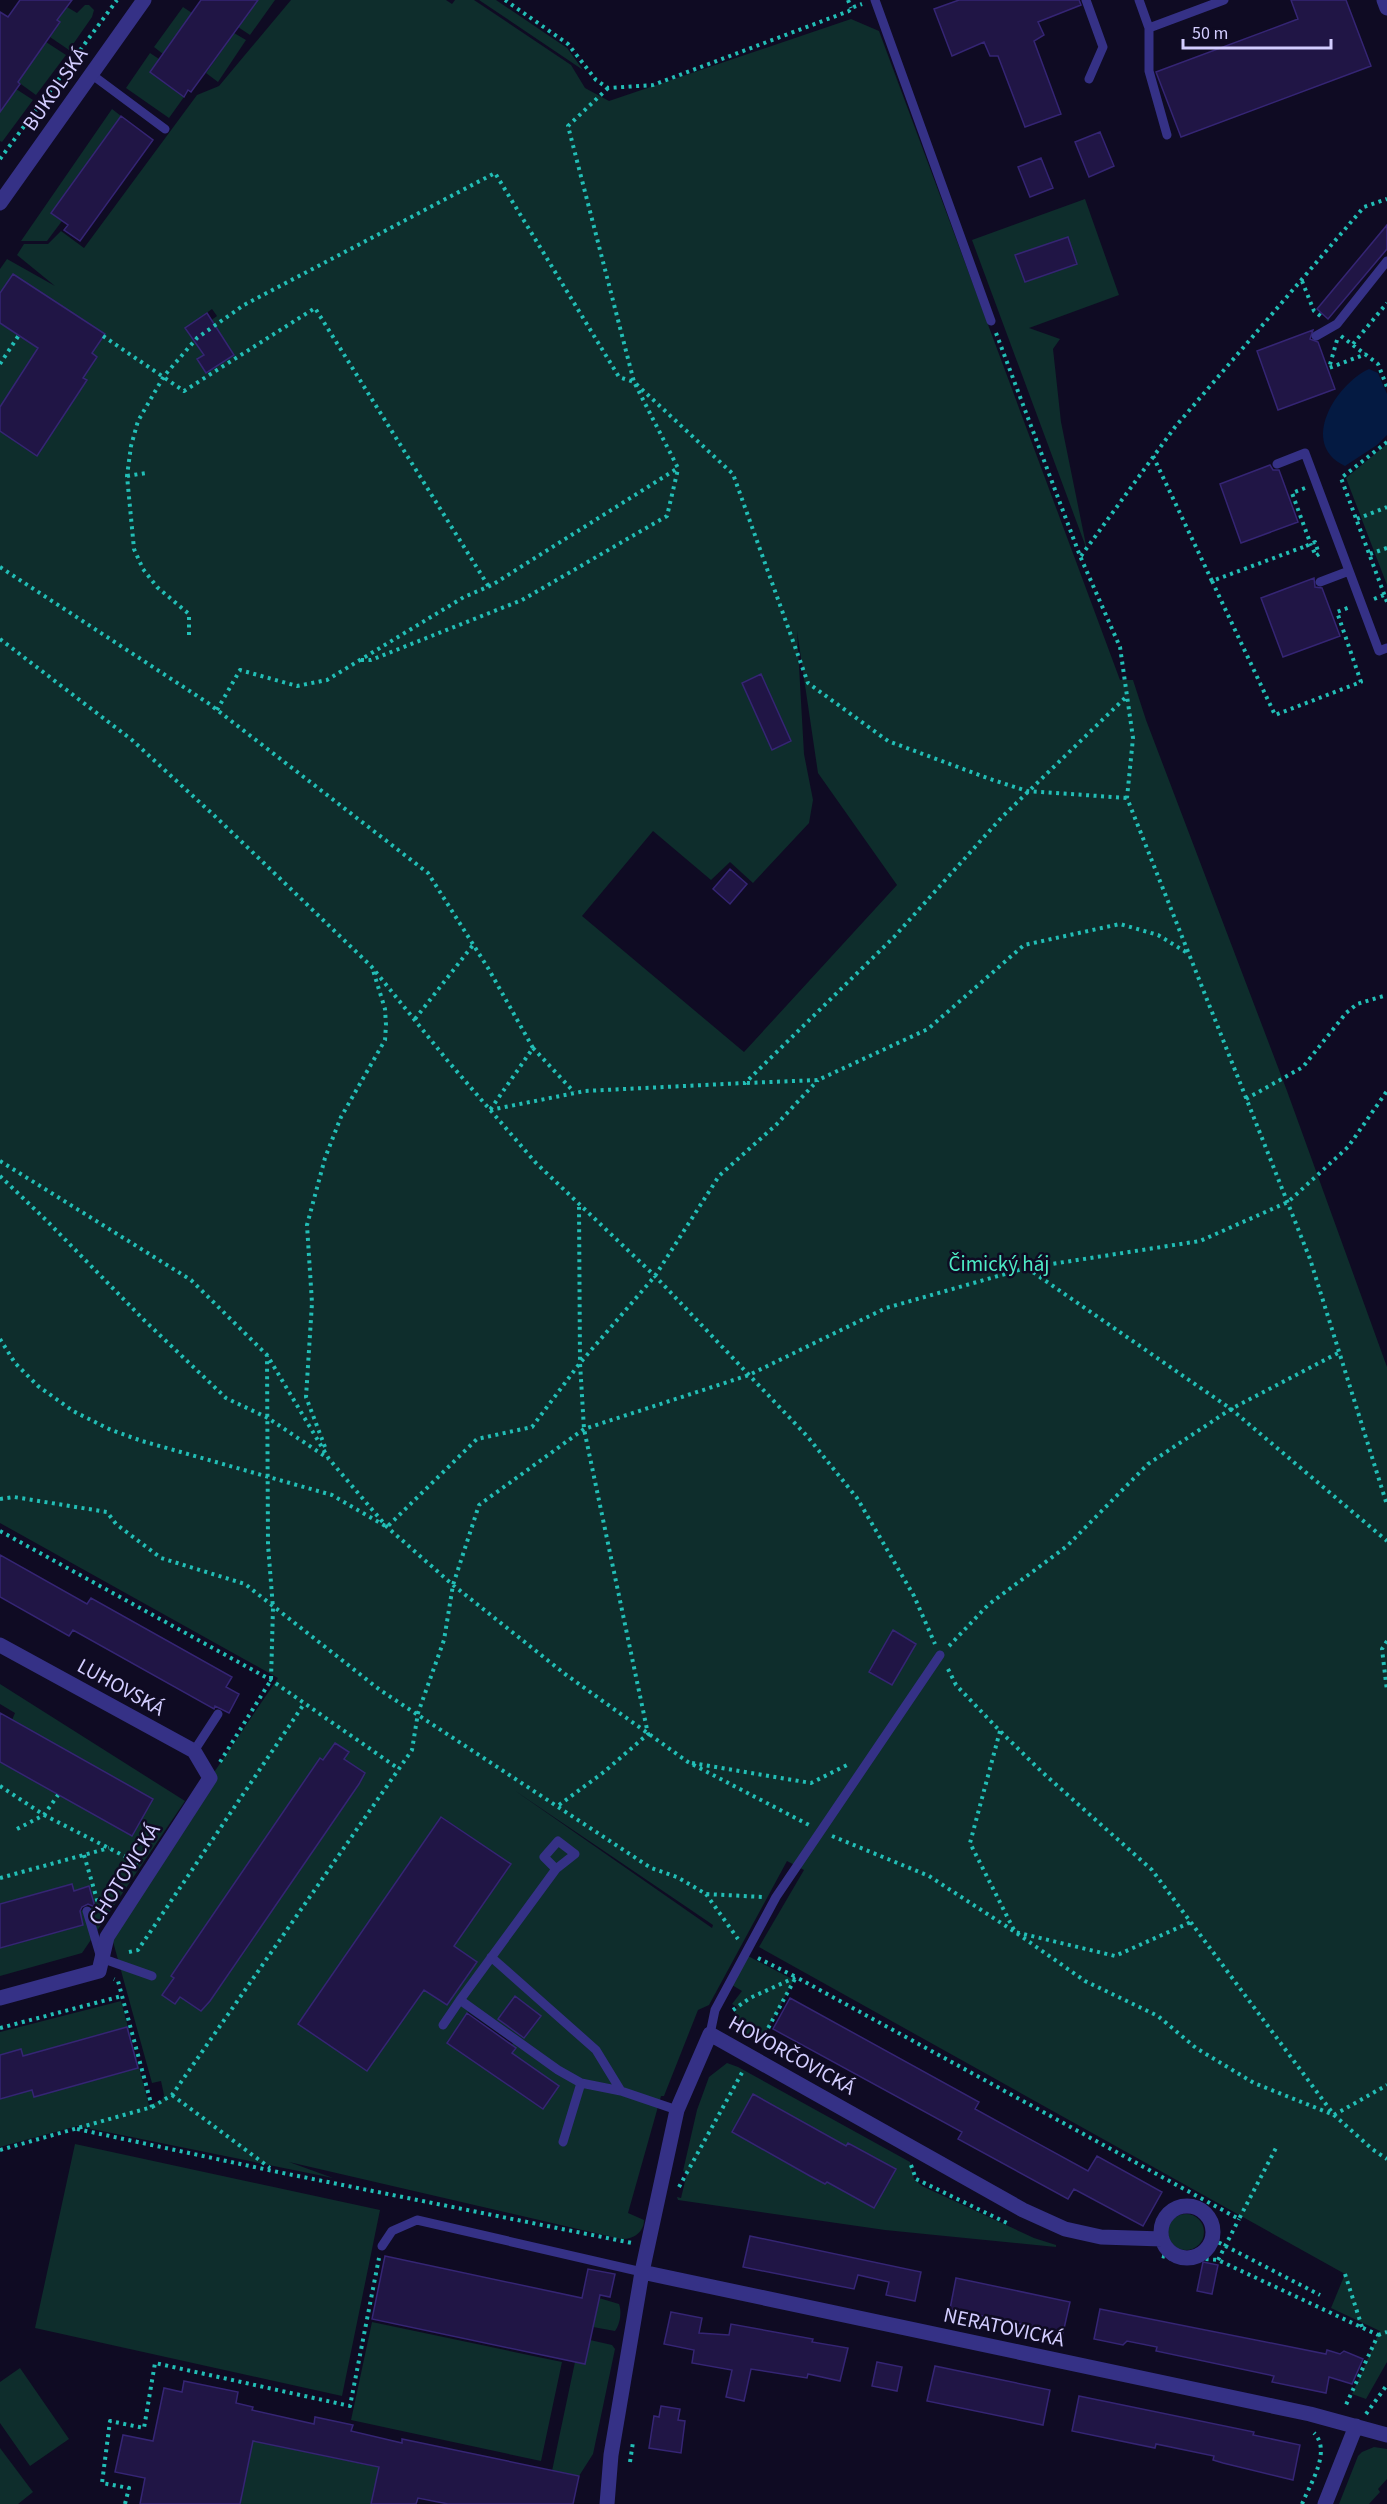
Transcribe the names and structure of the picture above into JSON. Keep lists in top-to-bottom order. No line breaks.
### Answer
{"streets":{"street":["BUKOLSKÁ","LUHOVSKÁ","CHOTOVICKÁ","HOVORČOVICKÁ","NERATOVICKÁ"]},"crossings":[["HOVORČOVICKÁ","NERATOVICKÁ"]],"parks":["Čimický háj"],"scale_bar":"50 m"}
